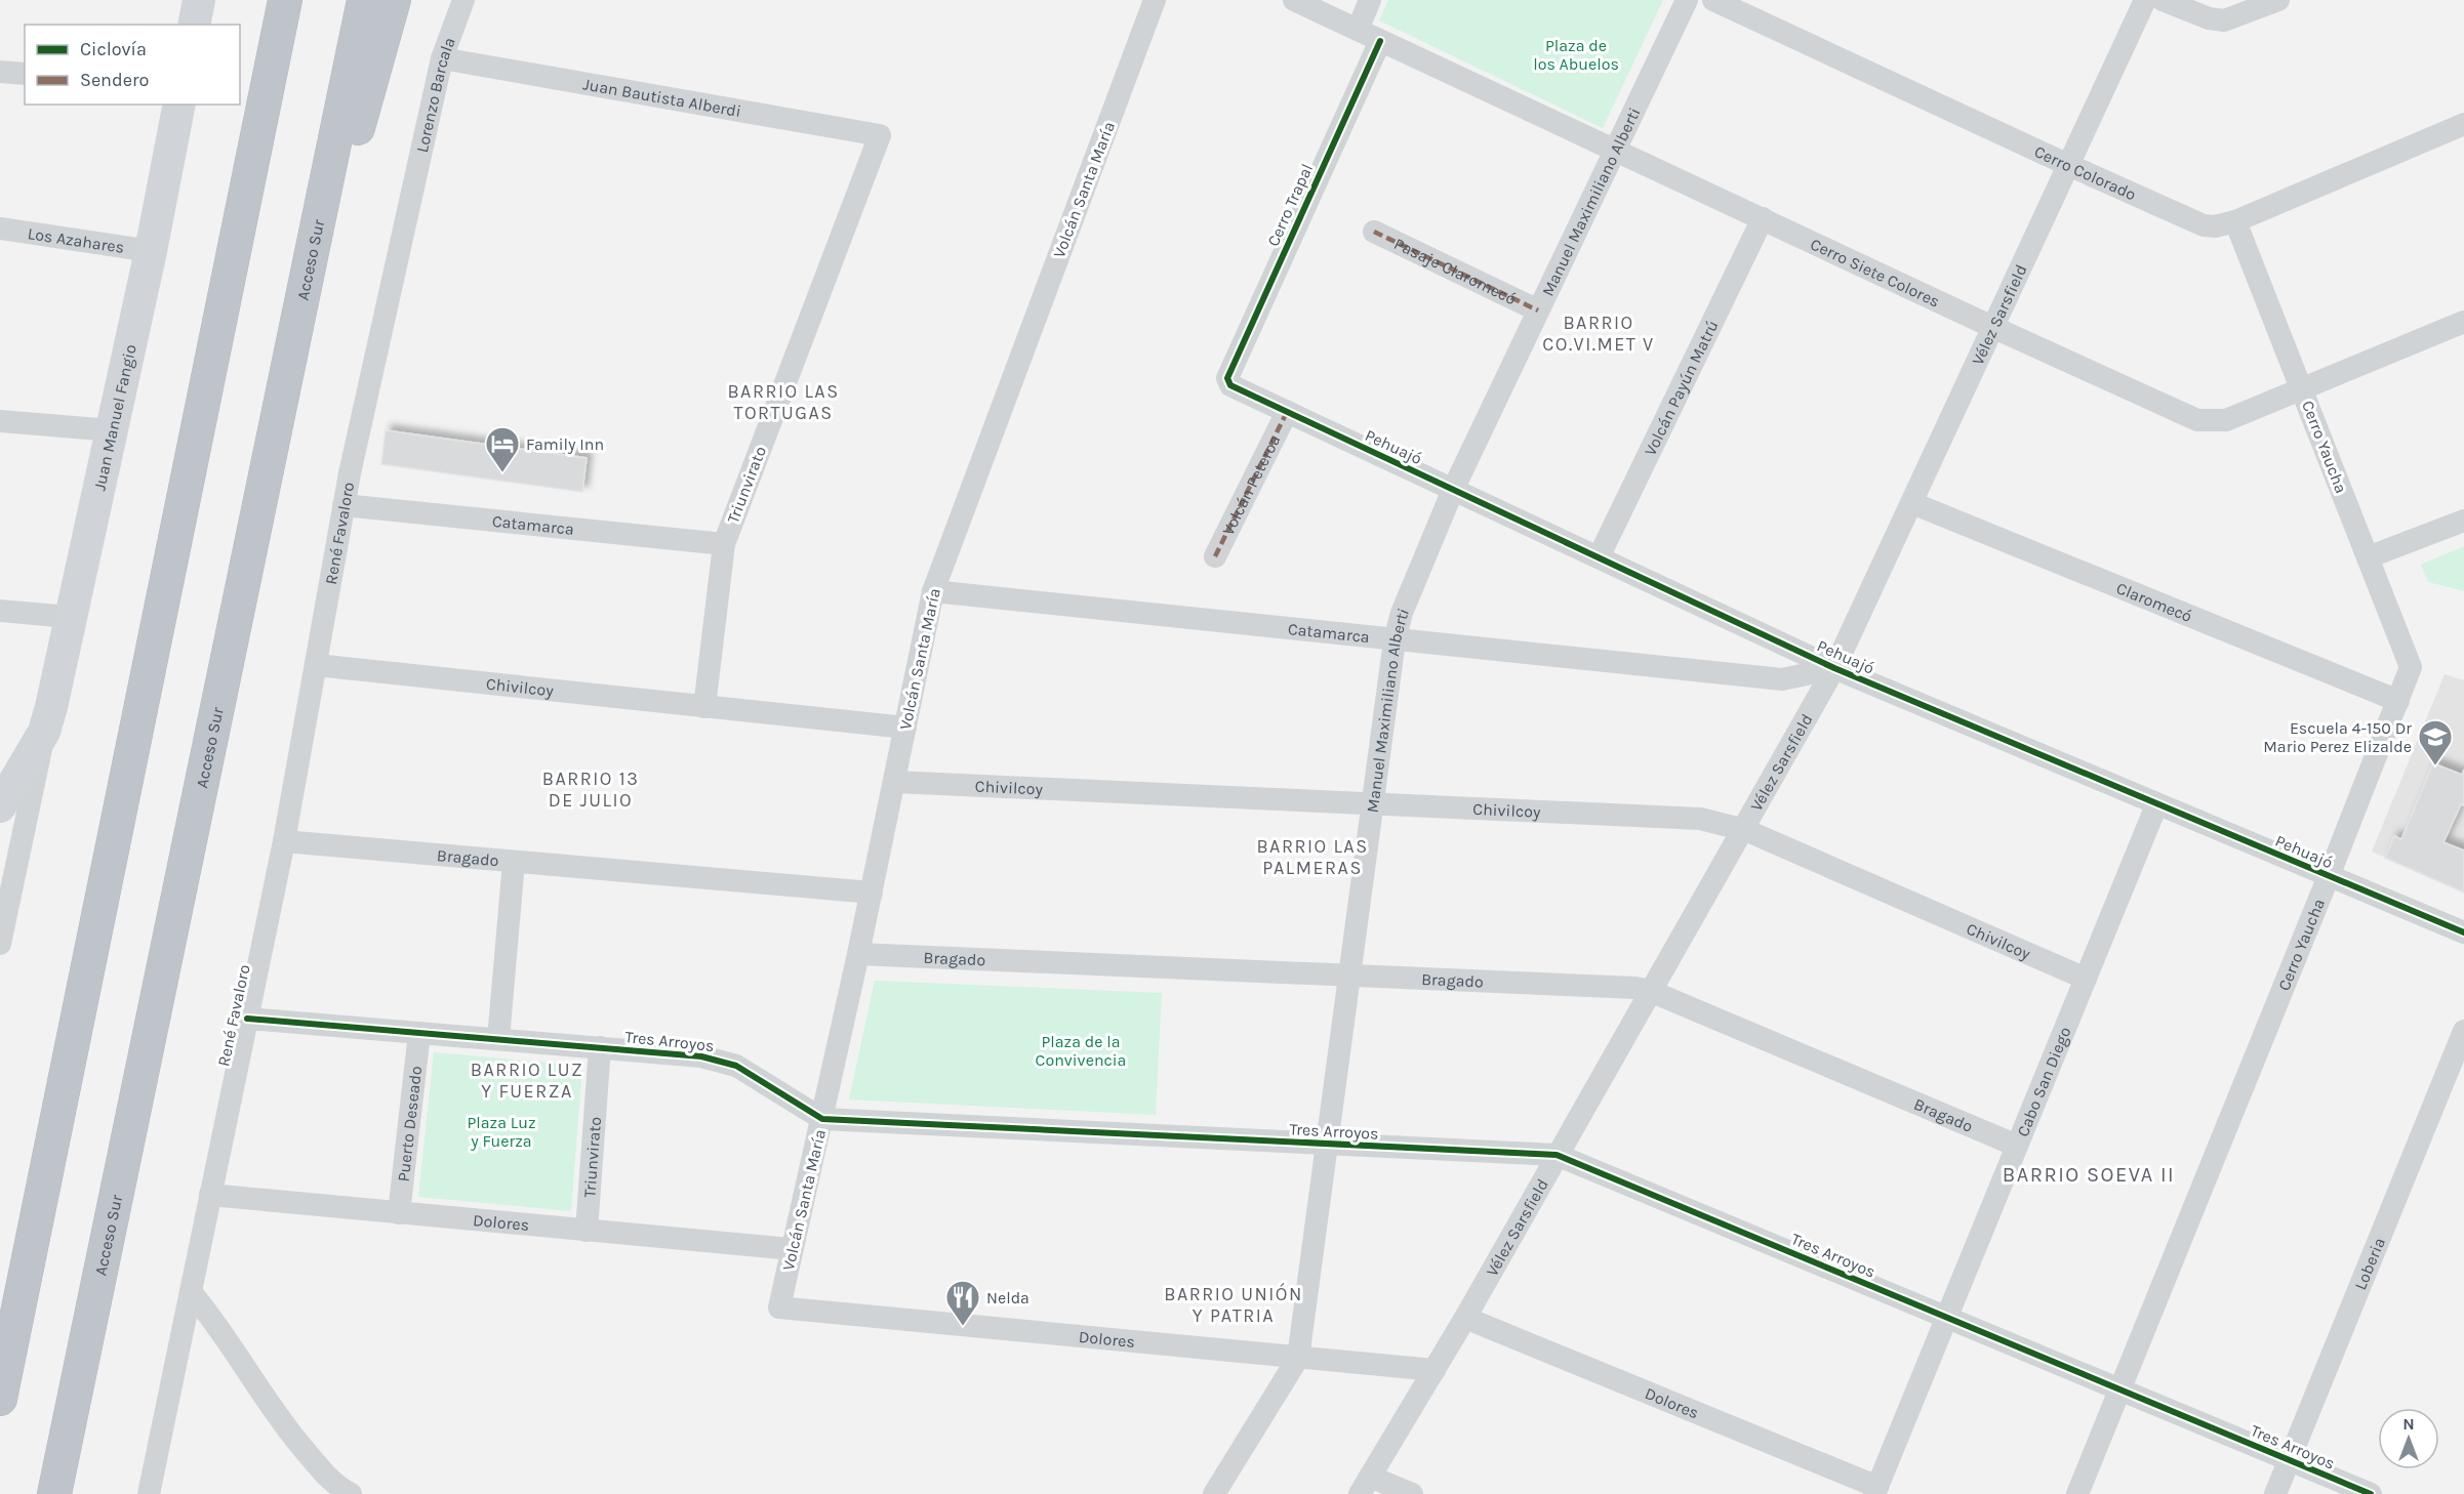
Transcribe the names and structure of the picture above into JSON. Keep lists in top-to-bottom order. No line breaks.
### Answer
{"streets":{"highway":["Acceso Sur"],"street":["Lorenzo Barcala","Juan Bautista Alberdi","Cerro Colorado","Volcán Santa María","Manuel Maximiliano Alberti","Cerro Trapal","Los Azahares","Pasaje Claromecó","Cerro Siete Colores","Vélez Sarsfield","Volcán Payún Matrú","Juan Manuel Fangio","Pehuajó","Cerro Yaucha","Triunvirato","Volcán Peteroa","Catamarca","René Favaloro","Claromecó","Chivilcoy","Bragado","Tres Arroyos","Cabo San Diego","Puerto Deseado","Dolores","Loberia"]},"crossings":[["Lorenzo Barcala","Juan Bautista Alberdi"],["Lorenzo Barcala","René Favaloro"],["Juan Bautista Alberdi","Triunvirato"],["Cerro Colorado","Vélez Sarsfield"],["Cerro Colorado","Cerro Yaucha"],["Volcán Santa María","Catamarca"],["Volcán Santa María","Chivilcoy"],["Volcán Santa María","Bragado"],["Volcán Santa María","Tres Arroyos"],["Volcán Santa María","Dolores"],["Manuel Maximiliano Alberti","Pasaje Claromecó"],["Manuel Maximiliano Alberti","Cerro Siete Colores"],["Manuel Maximiliano Alberti","Pehuajó"],["Manuel Maximiliano Alberti","Catamarca"],["Manuel Maximiliano Alberti","Chivilcoy"],["Manuel Maximiliano Alberti","Bragado"],["Manuel Maximiliano Alberti","Tres Arroyos"],["Manuel Maximiliano Alberti","Dolores"],["Cerro Trapal","Cerro Siete Colores"],["Cerro Trapal","Pehuajó"],["Los Azahares","Juan Manuel Fangio"],["Cerro Siete Colores","Vélez Sarsfield"],["Cerro Siete Colores","Volcán Payún Matrú"],["Cerro Siete Colores","Cerro Yaucha"],["Vélez Sarsfield","Pehuajó"],["Vélez Sarsfield","Catamarca"],["Vélez Sarsfield","Claromecó"],["Vélez Sarsfield","Chivilcoy"],["Vélez Sarsfield","Bragado"],["Vélez Sarsfield","Tres Arroyos"],["Vélez Sarsfield","Dolores"],["Volcán Payún Matrú","Pehuajó"],["Pehuajó","Cerro Yaucha"],["Pehuajó","Volcán Peteroa"],["Pehuajó","Catamarca"],["Pehuajó","Cabo San Diego"],["Cerro Yaucha","Claromecó"],["Cerro Yaucha","Tres Arroyos"],["Triunvirato","Catamarca"],["Triunvirato","Chivilcoy"],["Triunvirato","Tres Arroyos"],["Triunvirato","Dolores"],["Catamarca","René Favaloro"],["René Favaloro","Chivilcoy"],["René Favaloro","Bragado"],["René Favaloro","Tres Arroyos"],["René Favaloro","Dolores"],["Chivilcoy","Cabo San Diego"],["Bragado","Cabo San Diego"],["Tres Arroyos","Cabo San Diego"],["Tres Arroyos","Puerto Deseado"],["Tres Arroyos","Loberia"],["Cabo San Diego","Dolores"],["Puerto Deseado","Dolores"]],"districts":["BARRIO CO.VI.MET V","BARRIO LAS TORTUGAS","BARRIO 13 DE JULIO","BARRIO LAS PALMERAS","BARRIO LUZ Y FUERZA","BARRIO SOEVA II","BARRIO UNIÓN Y PATRIA"],"parks":["Plaza de los Abuelos","Plaza de la Convivencia","Plaza Luz y Fuerza"],"places":{"hotel":["Family Inn"],"school or university":["Escuela 4-150 Dr Mario Perez Elizalde"],"restaurant":["Nelda"]},"legend":["Ciclovía","Sendero"],"north":"top"}
